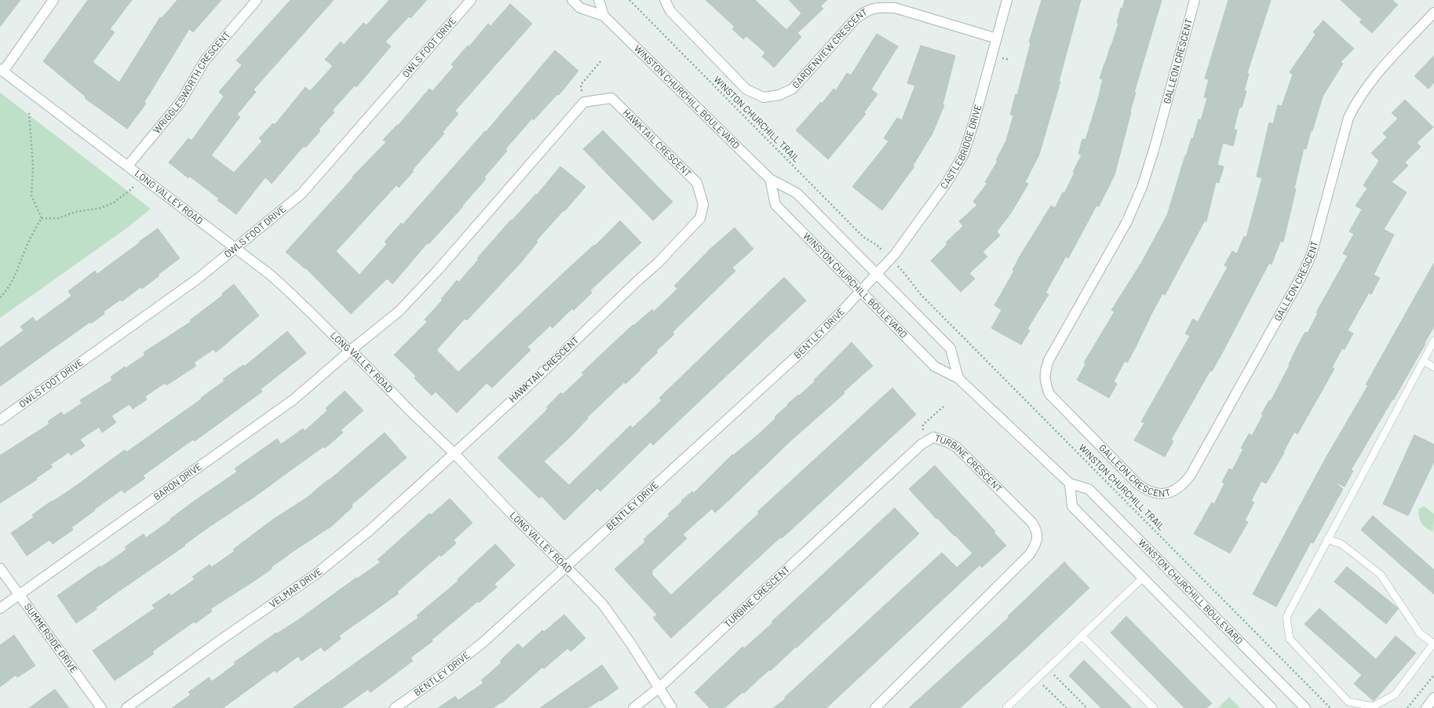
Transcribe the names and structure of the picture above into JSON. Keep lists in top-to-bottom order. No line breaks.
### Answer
{"streets":{"street":["OWLS FOOT DRIVE","GARDENVIEW CRESCENT","GALLEON CRESCENT","WRIGGLESWORTH CRESCENT","WINSTON CHURCHILL BOULEVARD","HAWKTAIL CRESCENT","CASTLEBRIDGE DRIVE","LONG VALLEY ROAD","BENTLEY DRIVE","TURBINE CRESCENT","BARON DRIVE","VELMAR DRIVE","SUMMERSIDE DRIVE"],"path":["WINSTON CHURCHILL TRAIL"]},"crossings":[["OWLS FOOT DRIVE","LONG VALLEY ROAD"],["GARDENVIEW CRESCENT","CASTLEBRIDGE DRIVE"],["WRIGGLESWORTH CRESCENT","LONG VALLEY ROAD"],["WINSTON CHURCHILL BOULEVARD","CASTLEBRIDGE DRIVE"],["WINSTON CHURCHILL BOULEVARD","BENTLEY DRIVE"],["HAWKTAIL CRESCENT","LONG VALLEY ROAD"],["HAWKTAIL CRESCENT","VELMAR DRIVE"],["CASTLEBRIDGE DRIVE","BENTLEY DRIVE"],["LONG VALLEY ROAD","BENTLEY DRIVE"],["LONG VALLEY ROAD","TURBINE CRESCENT"],["LONG VALLEY ROAD","BARON DRIVE"],["LONG VALLEY ROAD","VELMAR DRIVE"],["BARON DRIVE","SUMMERSIDE DRIVE"]]}
